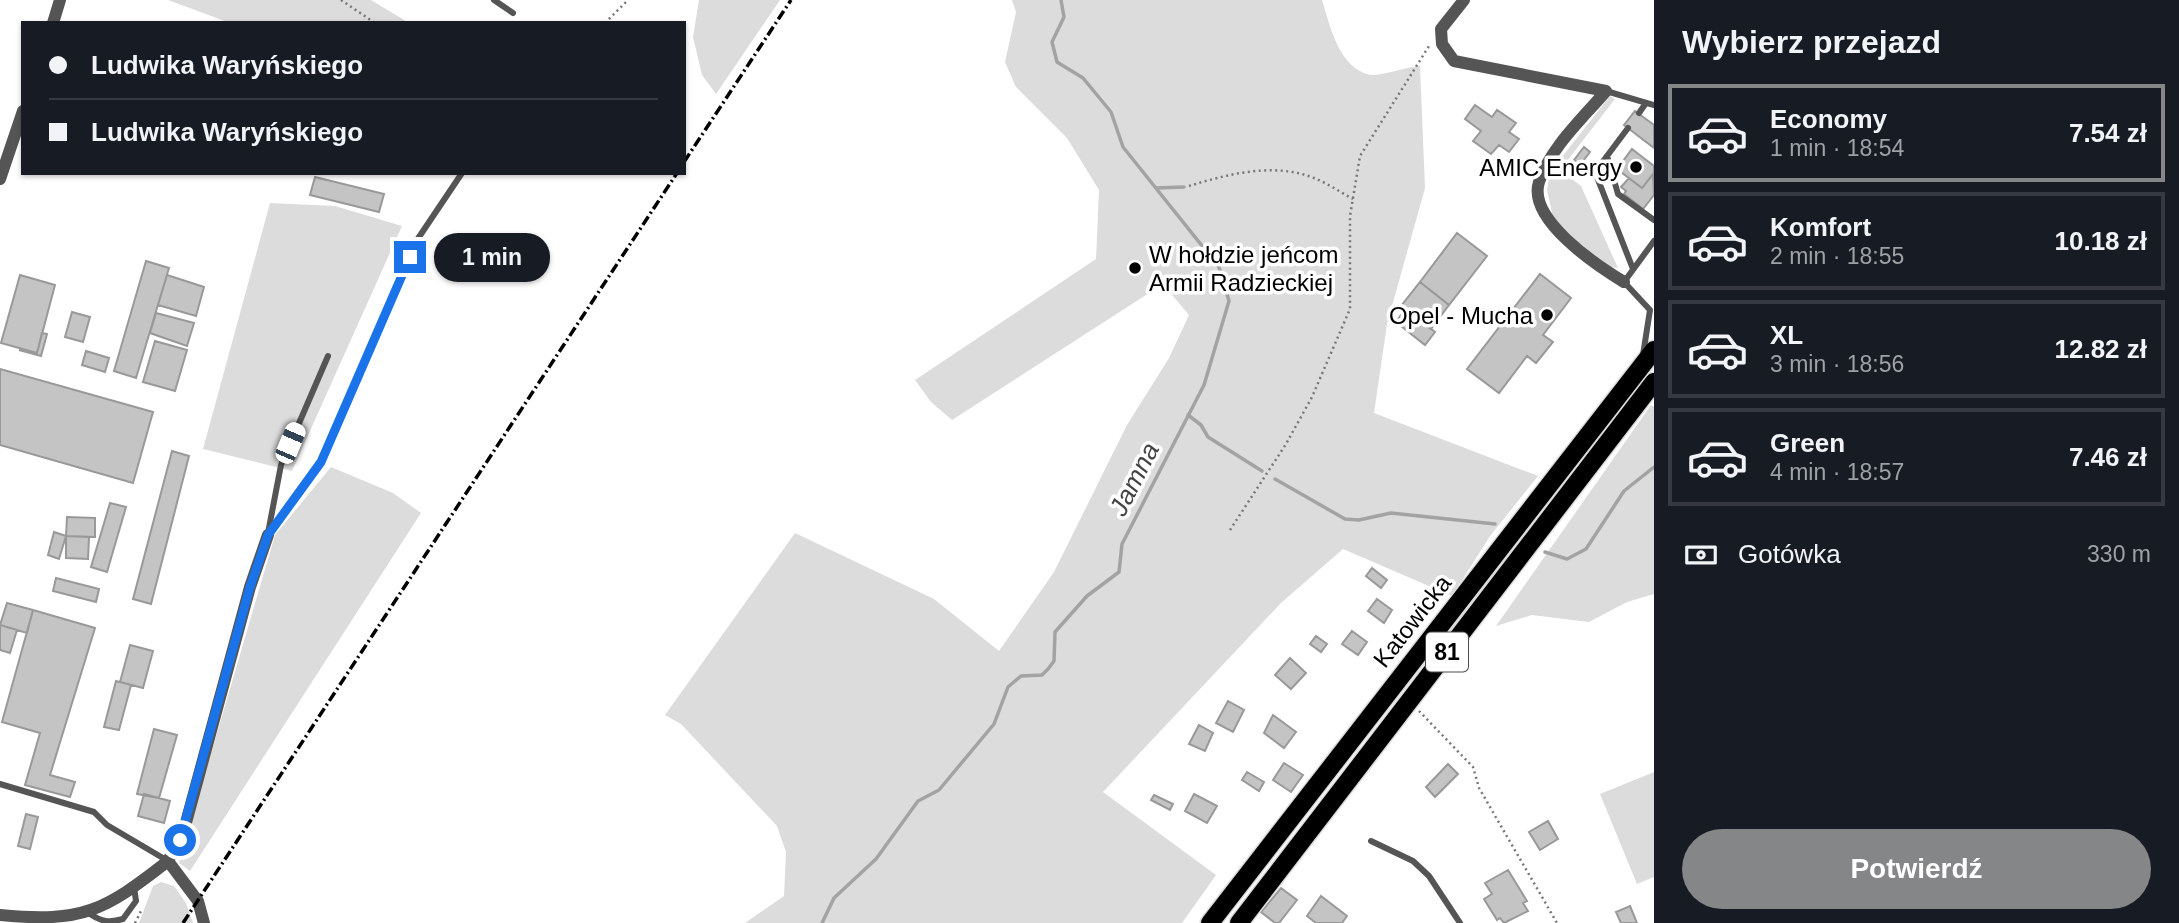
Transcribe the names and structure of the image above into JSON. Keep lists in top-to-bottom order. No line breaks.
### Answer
{"streets":{"main road":["Katowicka","81"]},"water":["Jamna"],"places":["AMIC Energy","W hołdzie jeńcom Armii Radzieckiej","Opel - Mucha"],"page":{"heading":"Wybierz przejazd","banner":["Ludwika Waryńskiego","Ludwika Waryńskiego"],"list":[{"name":"Economy","note":"1 min · 18:54","value":"7.54 zł"},{"name":"Komfort","note":"2 min · 18:55","value":"10.18 zł"},{"name":"XL","note":"3 min · 18:56","value":"12.82 zł"},{"name":"Green","note":"4 min · 18:57","value":"7.46 zł"}],"bubble":"1 min","pay":["Gotówka","330 m"],"buttons":"Potwierdź"}}
